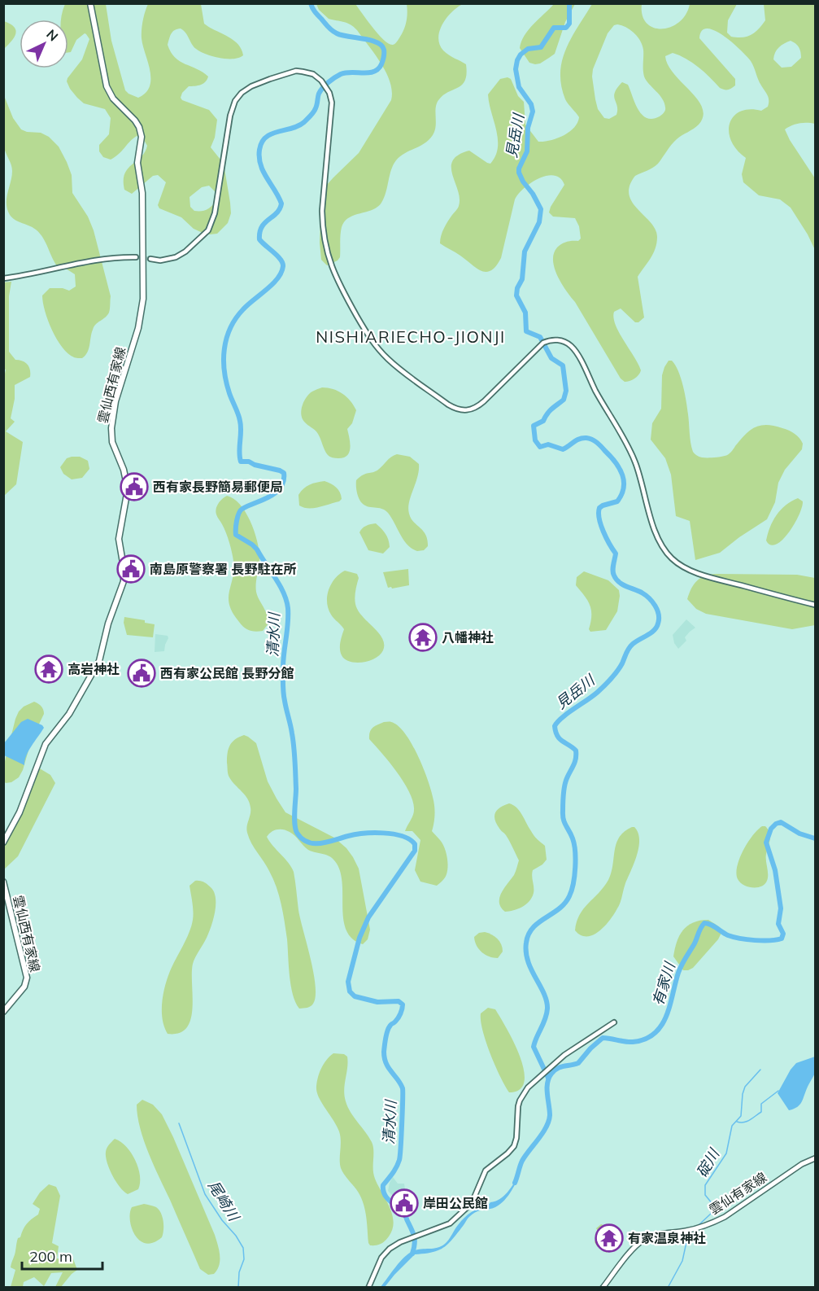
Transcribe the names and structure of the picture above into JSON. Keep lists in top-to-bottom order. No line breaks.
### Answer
{"streets":{"main road":["雲仙西有家線","雲仙有家線"]},"districts":["NISHIARIECHO-JIONJI"],"water":["見岳川","清水川","有家川","碇川","尾崎川"],"places":{"public building":["西有家長野簡易郵便局","南島原警察署 長野駐在所","西有家公民館 長野分館","岸田公民館"],"temple":["八幡神社","高岩神社","有家温泉神社"]},"scale_bar":"200 m","north":"top right"}
